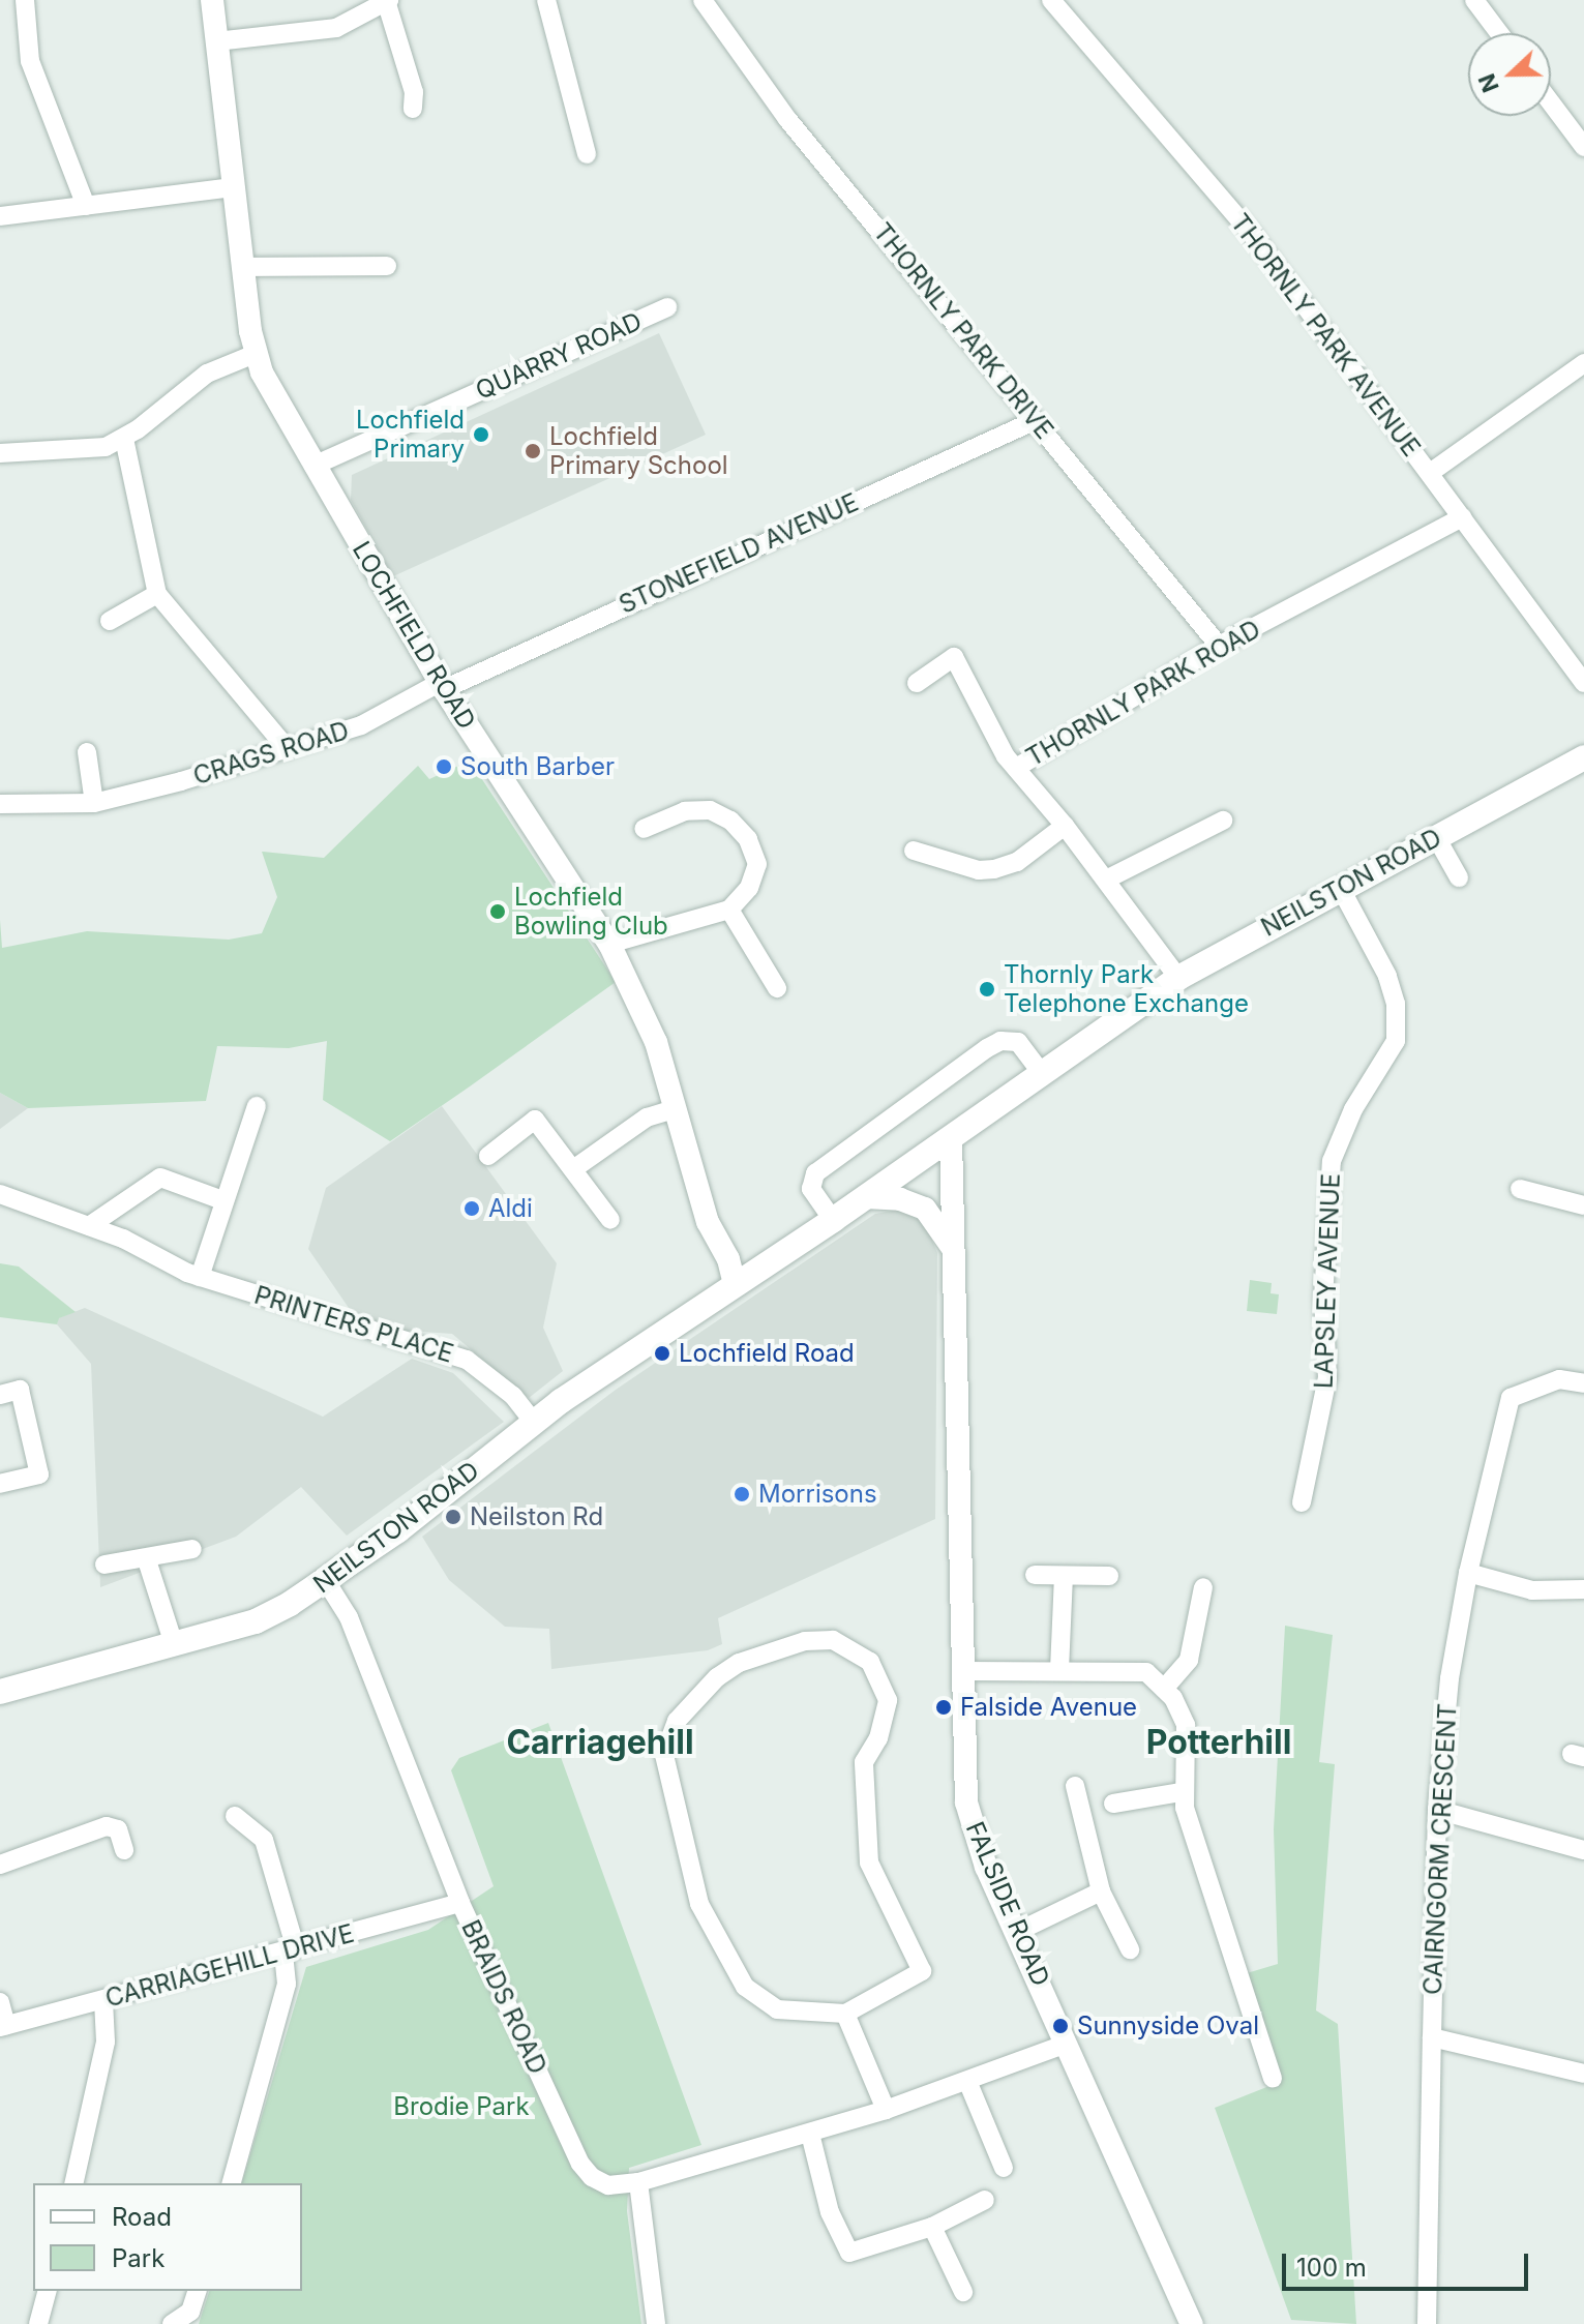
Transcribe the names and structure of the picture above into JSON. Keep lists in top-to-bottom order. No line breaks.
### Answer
{"streets":{"main road":["NEILSTON ROAD"],"street":["THORNLY PARK DRIVE","THORNLY PARK AVENUE","QUARRY ROAD","STONEFIELD AVENUE","LOCHFIELD ROAD","THORNLY PARK ROAD","CRAGS ROAD","LAPSLEY AVENUE","PRINTERS PLACE","CAIRNGORM CRESCENT","FALSIDE ROAD","CARRIAGEHILL DRIVE","BRAIDS ROAD"]},"crossings":[["THORNLY PARK DRIVE","STONEFIELD AVENUE"],["THORNLY PARK DRIVE","THORNLY PARK ROAD"],["THORNLY PARK AVENUE","THORNLY PARK ROAD"],["QUARRY ROAD","LOCHFIELD ROAD"],["STONEFIELD AVENUE","LOCHFIELD ROAD"],["STONEFIELD AVENUE","CRAGS ROAD"],["LOCHFIELD ROAD","CRAGS ROAD"],["LOCHFIELD ROAD","NEILSTON ROAD"],["THORNLY PARK ROAD","NEILSTON ROAD"],["NEILSTON ROAD","LAPSLEY AVENUE"],["NEILSTON ROAD","PRINTERS PLACE"],["NEILSTON ROAD","FALSIDE ROAD"],["NEILSTON ROAD","BRAIDS ROAD"],["FALSIDE ROAD","BRAIDS ROAD"],["CARRIAGEHILL DRIVE","BRAIDS ROAD"]],"districts":["Carriagehill","Potterhill"],"parks":["Brodie Park"],"places":["Lochfield Primary","Lochfield Primary School","South Barber","Lochfield Bowling Club","Thornly Park Telephone Exchange","Aldi","Lochfield Road","Morrisons","Neilston Rd","Falside Avenue","Sunnyside Oval"],"legend":["Road","Park"],"scale_bar":"100 m","north":"left"}
